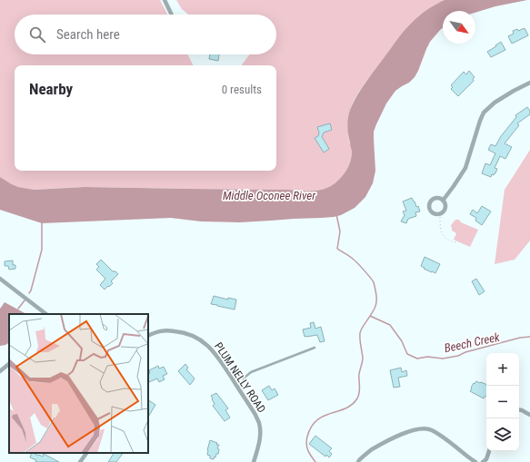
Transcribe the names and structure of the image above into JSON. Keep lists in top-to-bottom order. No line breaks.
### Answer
{"streets":{"street":["PLUM NELLY ROAD"]},"water":["Middle Oconee River","Beech Creek"],"north":"bottom right","page":{"search":"Search here","heading":["Nearby","0 results"],"map_buttons":["+","−"]}}
